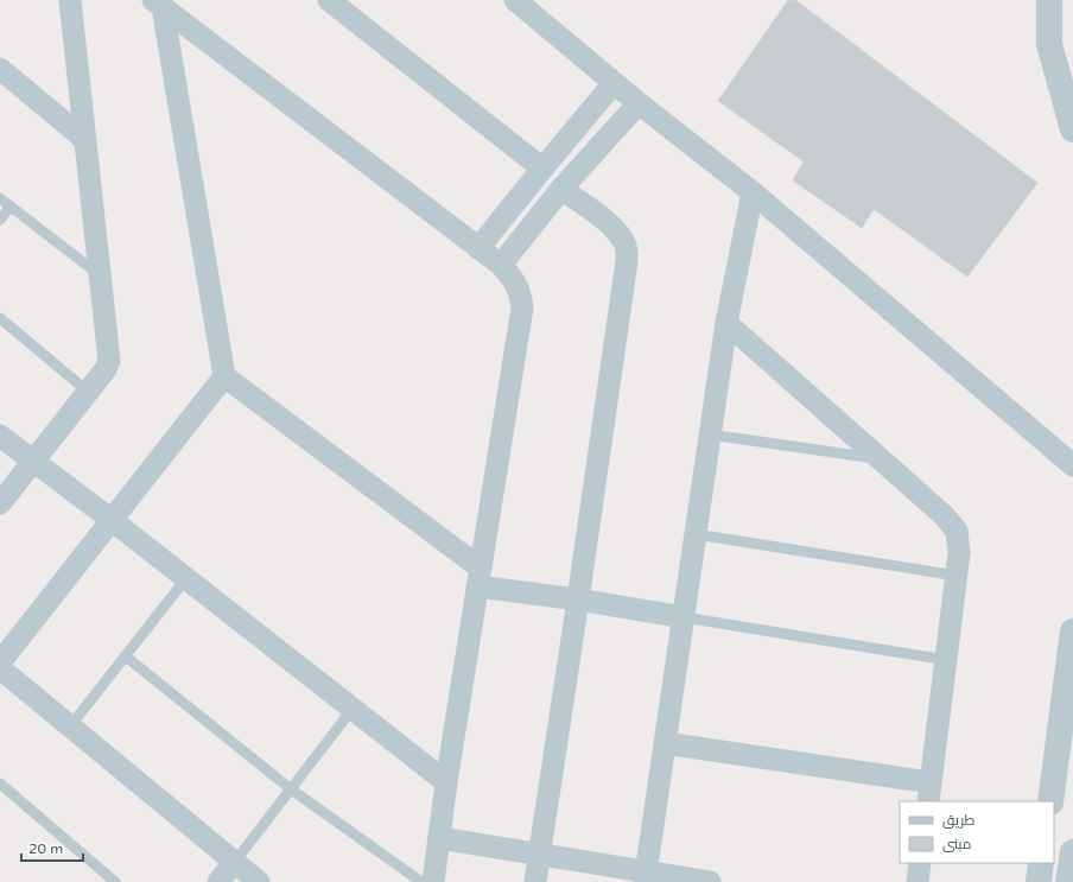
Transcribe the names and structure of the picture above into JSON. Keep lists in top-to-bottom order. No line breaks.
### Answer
{"legend":["طريق","مبنى"],"scale_bar":"20 m"}
